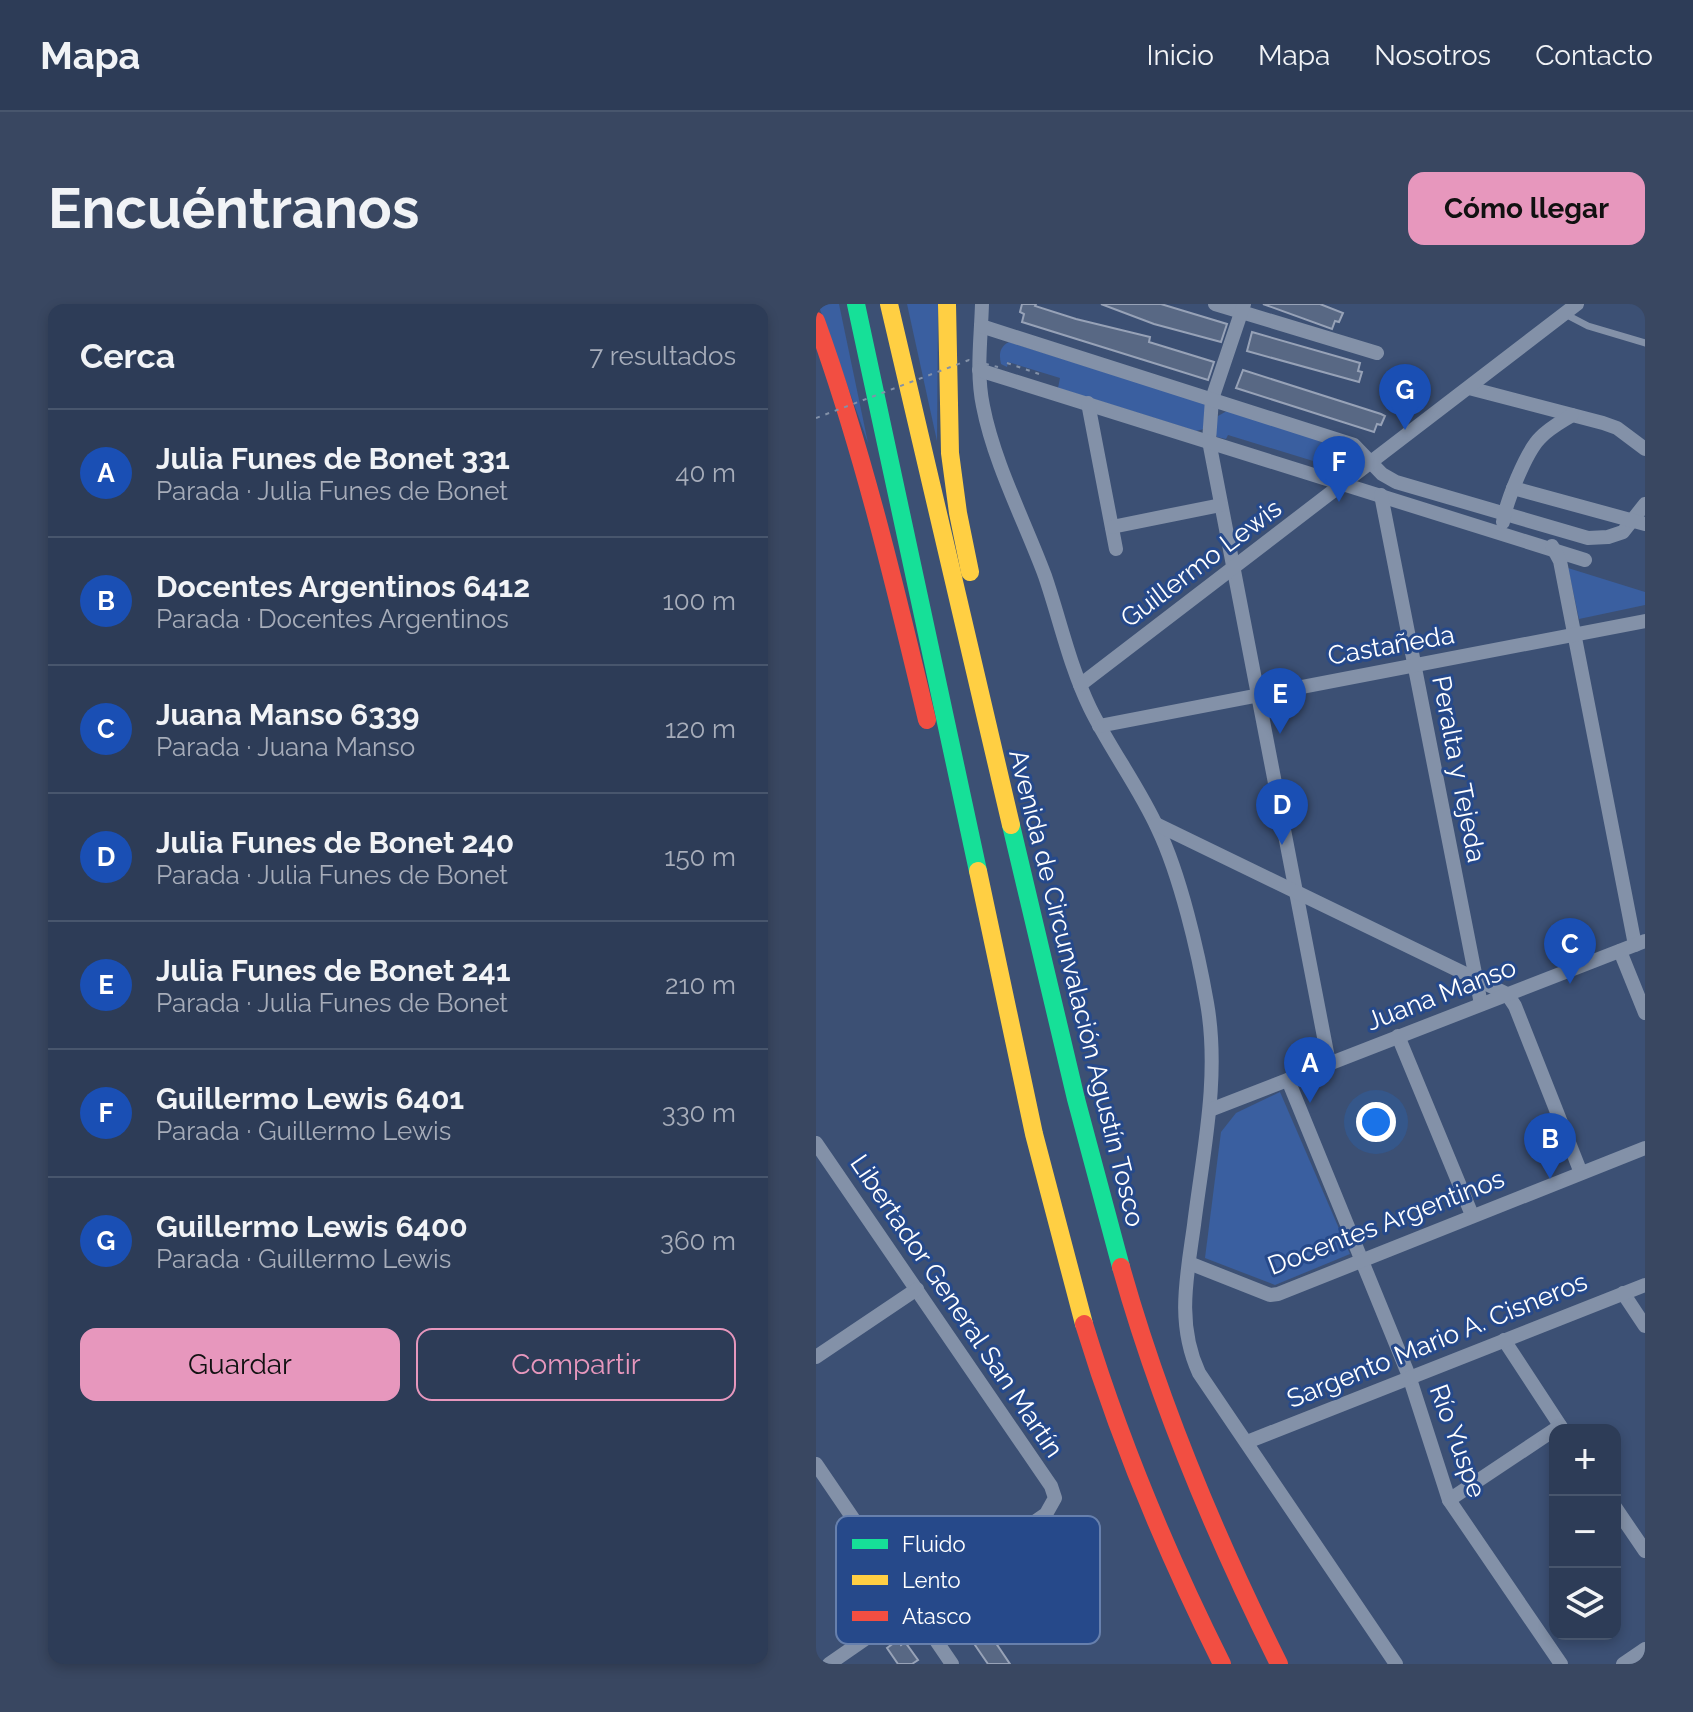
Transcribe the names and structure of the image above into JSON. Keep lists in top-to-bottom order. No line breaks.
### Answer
{"streets":{"highway":["Avenida de Circunvalación Agustín Tosco"],"street":["Guillermo Lewis","Castañeda","Peralta y Tejeda","Juana Manso","Docentes Argentinos","Libertador General San Martín","Sargento Mario A. Cisneros","Río Yuspe"]},"crossings":[["Castañeda","Peralta y Tejeda"],["Peralta y Tejeda","Juana Manso"],["Juana Manso","Río Yuspe"],["Docentes Argentinos","Río Yuspe"],["Sargento Mario A. Cisneros","Río Yuspe"]],"legend":["Fluido","Lento","Atasco"],"page":{"header":"Mapa","nav":["Inicio","Mapa","Nosotros","Contacto"],"buttons":["Cómo llegar",["Guardar","Compartir"]],"title":"Encuéntranos","heading":["Cerca","7 resultados"],"pins":["G","F","E","D","C","A","B"],"list":[{"mark":"A","name":"Julia Funes de Bonet 331","note":"Parada · Julia Funes de Bonet","value":"40 m"},{"mark":"B","name":"Docentes Argentinos 6412","note":"Parada · Docentes Argentinos","value":"100 m"},{"mark":"C","name":"Juana Manso 6339","note":"Parada · Juana Manso","value":"120 m"},{"mark":"D","name":"Julia Funes de Bonet 240","note":"Parada · Julia Funes de Bonet","value":"150 m"},{"mark":"E","name":"Julia Funes de Bonet 241","note":"Parada · Julia Funes de Bonet","value":"210 m"},{"mark":"F","name":"Guillermo Lewis 6401","note":"Parada · Guillermo Lewis","value":"330 m"},{"mark":"G","name":"Guillermo Lewis 6400","note":"Parada · Guillermo Lewis","value":"360 m"}],"map_buttons":["+","−"]}}
